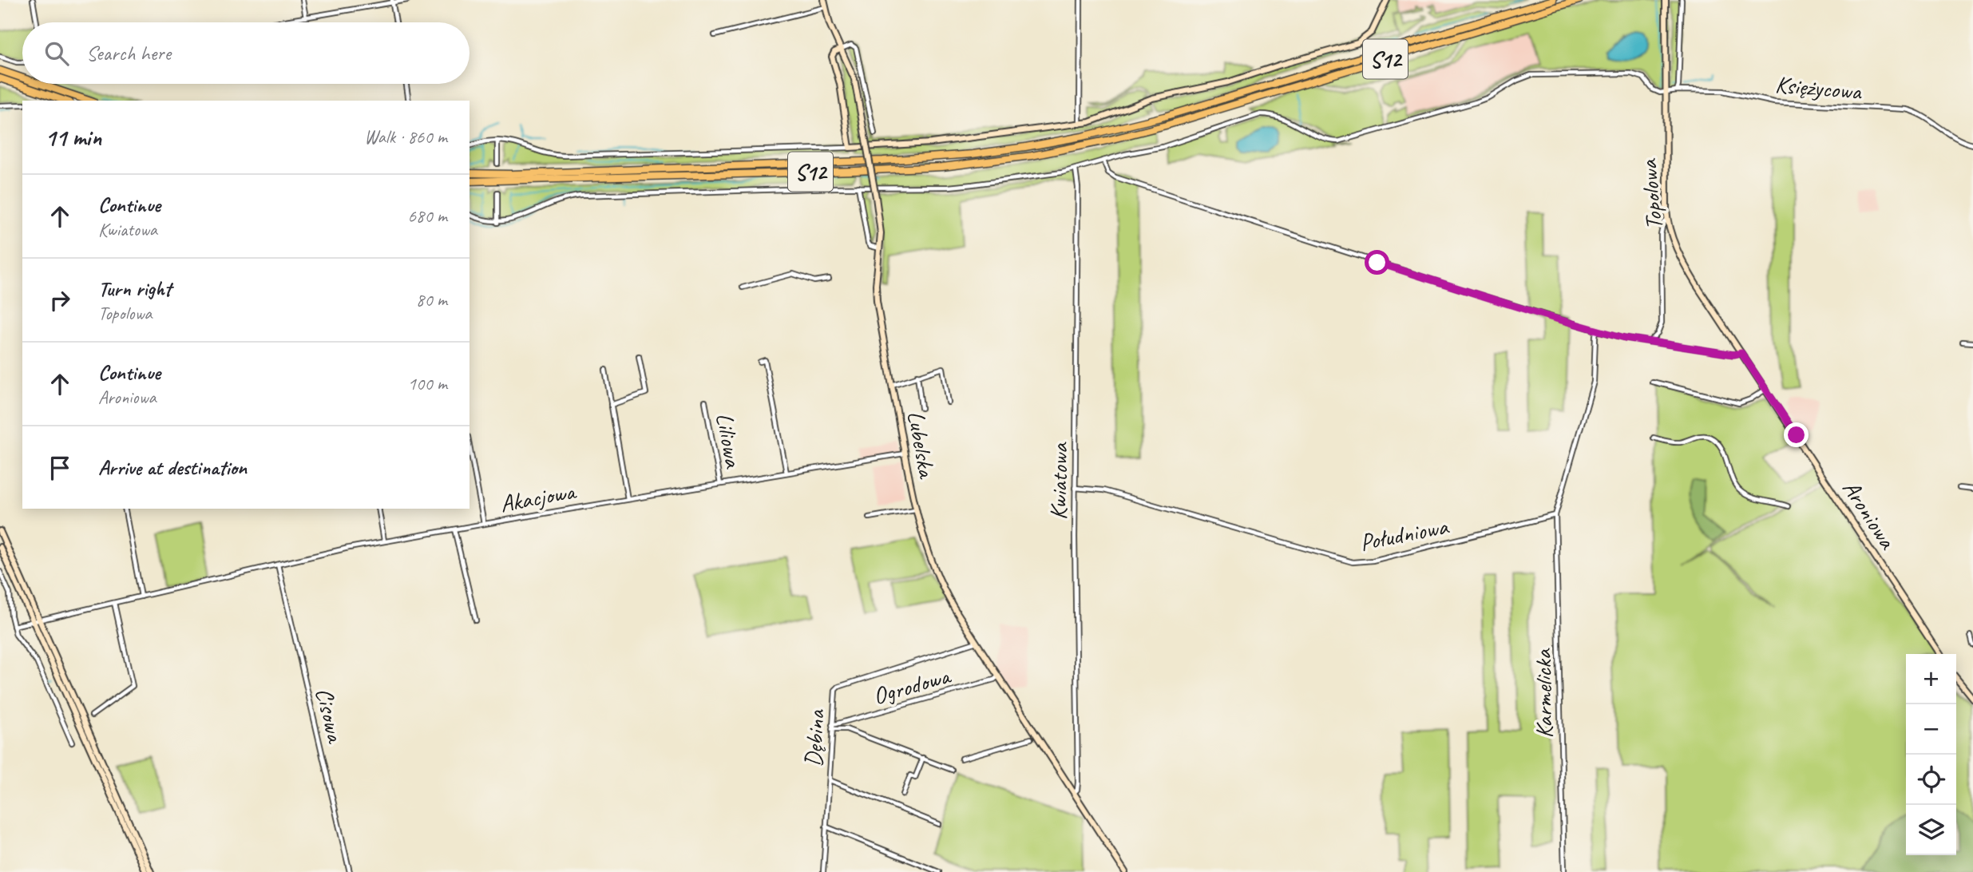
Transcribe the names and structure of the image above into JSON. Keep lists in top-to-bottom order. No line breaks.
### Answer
{"streets":{"highway":["S12"],"street":["Księżycowa","Topolowa","Liliowa","Lubelska","Kwiatowa","Akacjowa","Aroniowa","Południowa","Ogrodowa","Karmelicka","Cisowa","Dębina"]},"crossings":[["Księżycowa","Topolowa"],["Topolowa","Aroniowa"],["Liliowa","Akacjowa"],["Lubelska","Kwiatowa"],["Lubelska","Akacjowa"],["Lubelska","Ogrodowa"],["Lubelska","Dębina"],["Kwiatowa","Południowa"],["Akacjowa","Cisowa"],["Południowa","Karmelicka"],["Ogrodowa","Dębina"]],"page":{"search":"Search here","heading":["11 min","Walk · 860 m"],"list":[["Continue","Kwiatowa","680 m"],["Turn right","Topolowa","80 m"],["Continue","Aroniowa","100 m"],"Arrive at destination"],"map_buttons":["+","−"]}}
